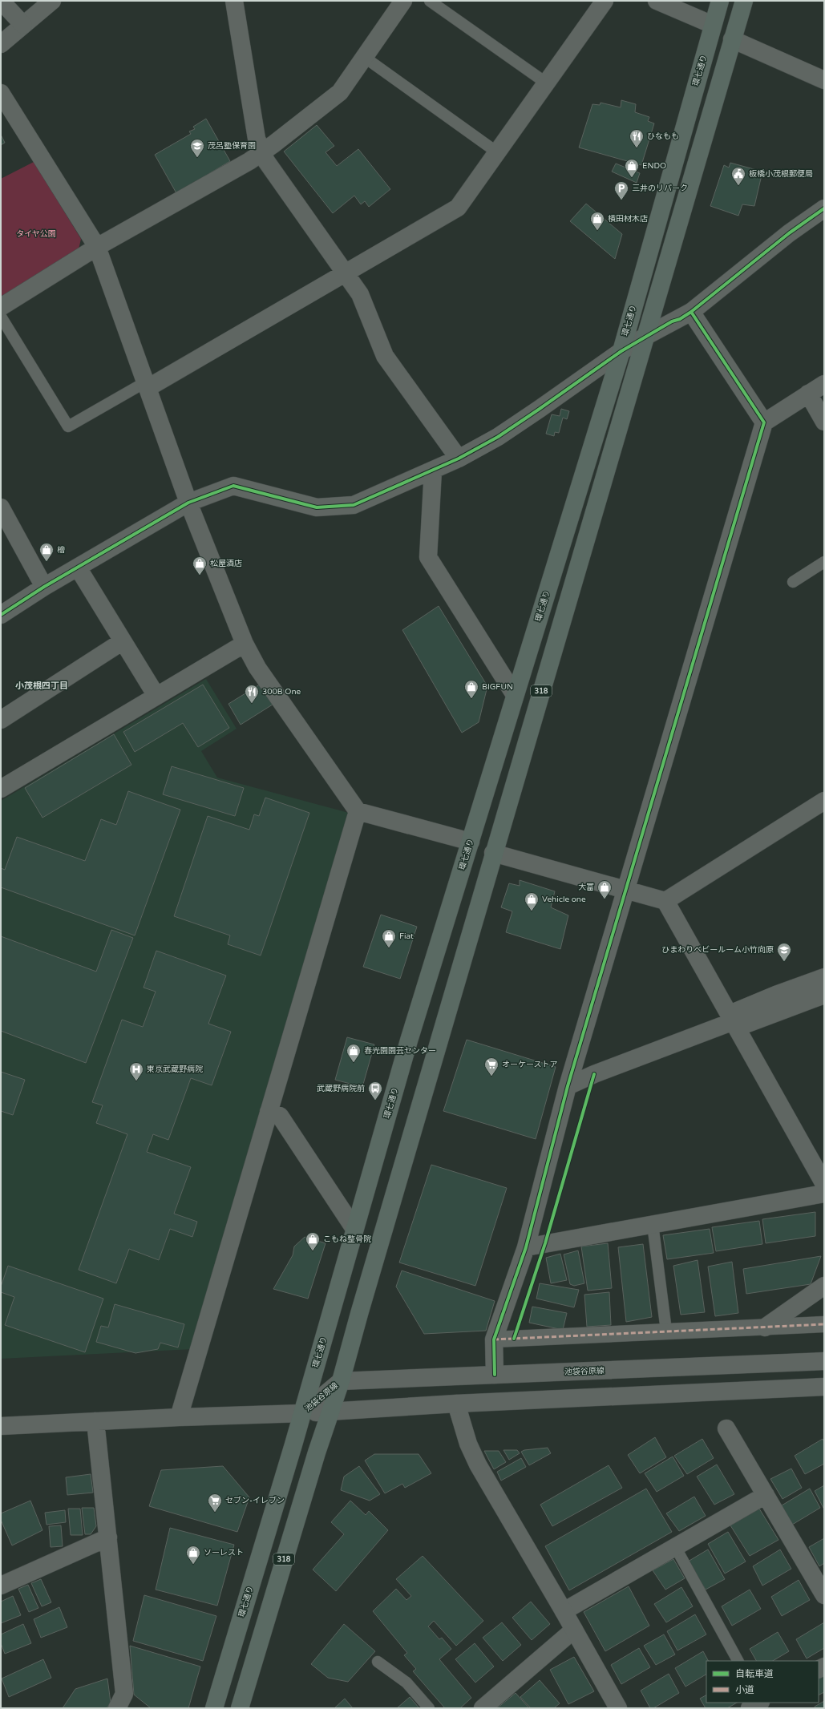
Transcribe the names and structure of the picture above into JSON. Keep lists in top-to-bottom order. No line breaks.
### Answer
{"streets":{"main road":["環七通り","318"],"street":["池袋谷原線"]},"crossings":[["環七通り","池袋谷原線"],["318","池袋谷原線"]],"districts":["小茂根四丁目"],"parks":["タイヤ公園"],"places":{"restaurant":["ひなもも","300B One"],"school or university":["茂呂塾保育園","ひまわりベビールーム小竹向原"],"shop":["ENDO","横田材木店","檜","松屋酒店","BIGFUN","大富","Vehicle one","Fiat","春光園園芸センター","こもね整骨院","ソーレスト"],"public building":["板橋小茂根郵便局"],"parking":["三井のリパーク"],"supermarket":["オーケーストア","セブン-イレブン"],"hospital":["東京武蔵野病院"],"bus stop":["武蔵野病院前"]},"legend":["自転車道","小道"]}
